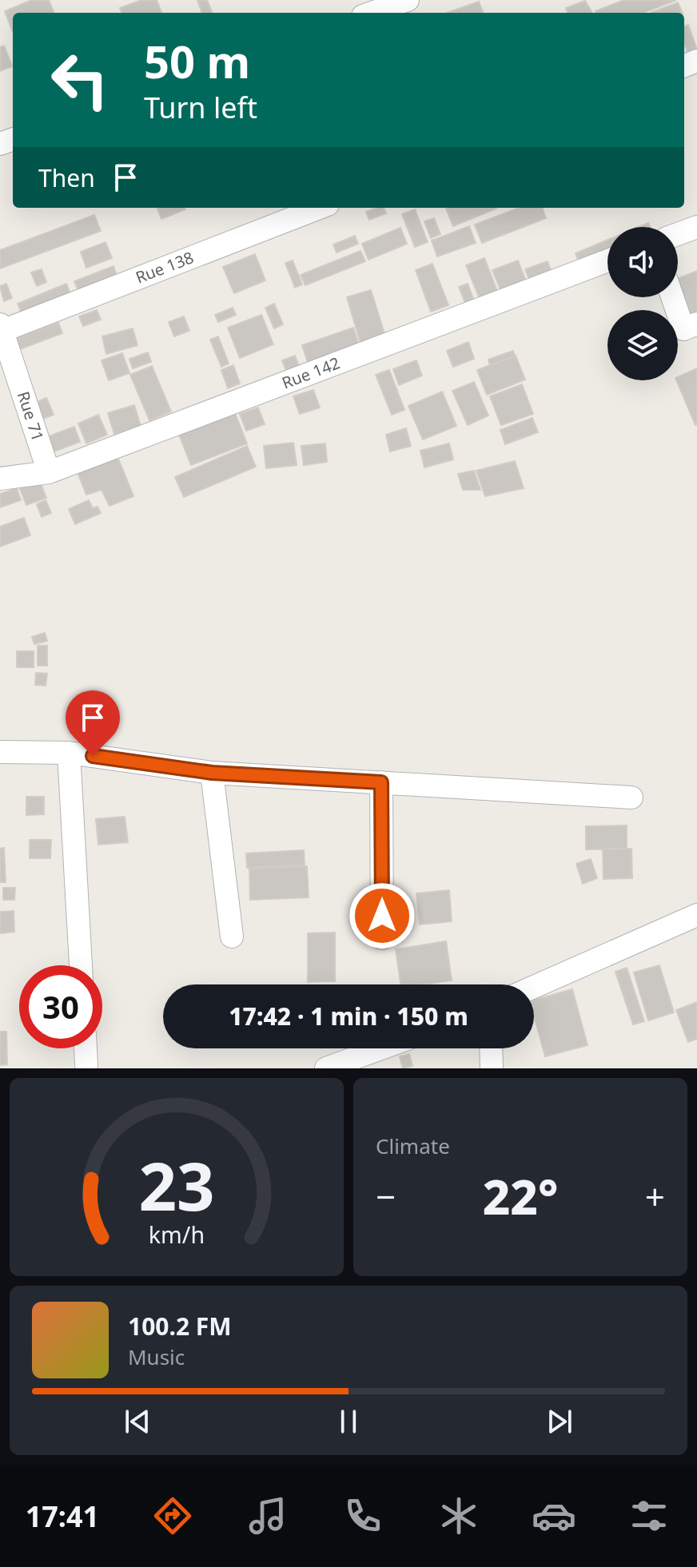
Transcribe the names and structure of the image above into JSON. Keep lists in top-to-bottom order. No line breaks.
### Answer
{"streets":{"street":["Rue 138","Rue 142","Rue 71"]},"crossings":[["Rue 138","Rue 71"],["Rue 142","Rue 71"]],"page":{"turn":["50 m","Turn left"],"then":"Then","limit":"30","trip":"17:42 · 1 min · 150 m","tile":"Climate","heat":["−","22°","+"],"song":["100.2 FM","Music"],"tabs":"17:41","gauge":["23","km/h"]}}
